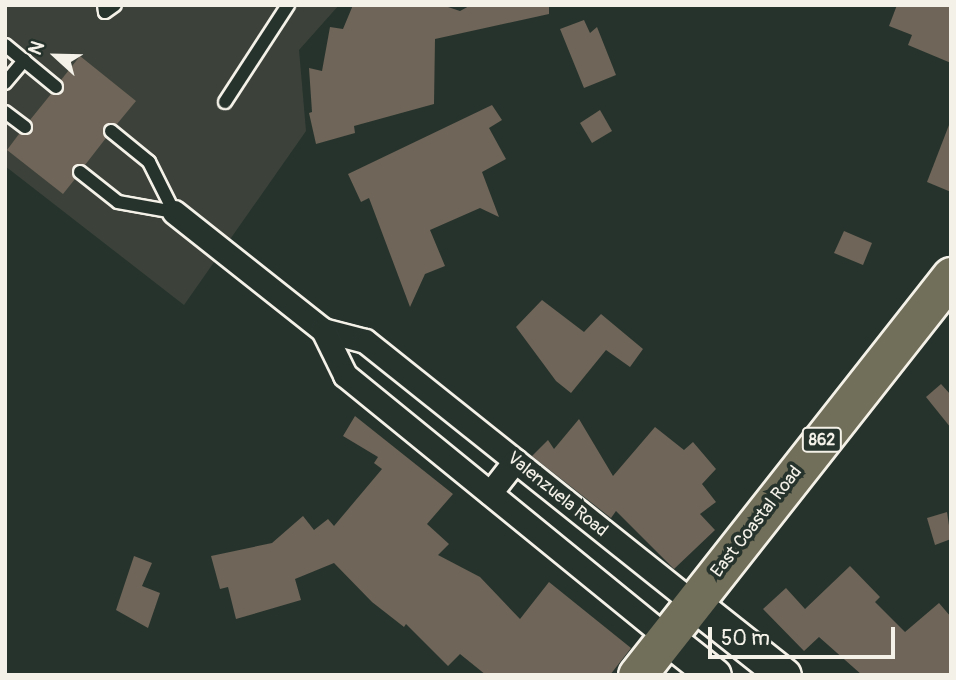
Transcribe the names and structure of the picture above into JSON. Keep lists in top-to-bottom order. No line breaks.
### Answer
{"streets":{"main road":["862","East Coastal Road"],"street":["Valenzuela Road"]},"crossings":[["862","Valenzuela Road"],["862","East Coastal Road"],["Valenzuela Road","East Coastal Road"]],"scale_bar":"50 m","north":"left"}
